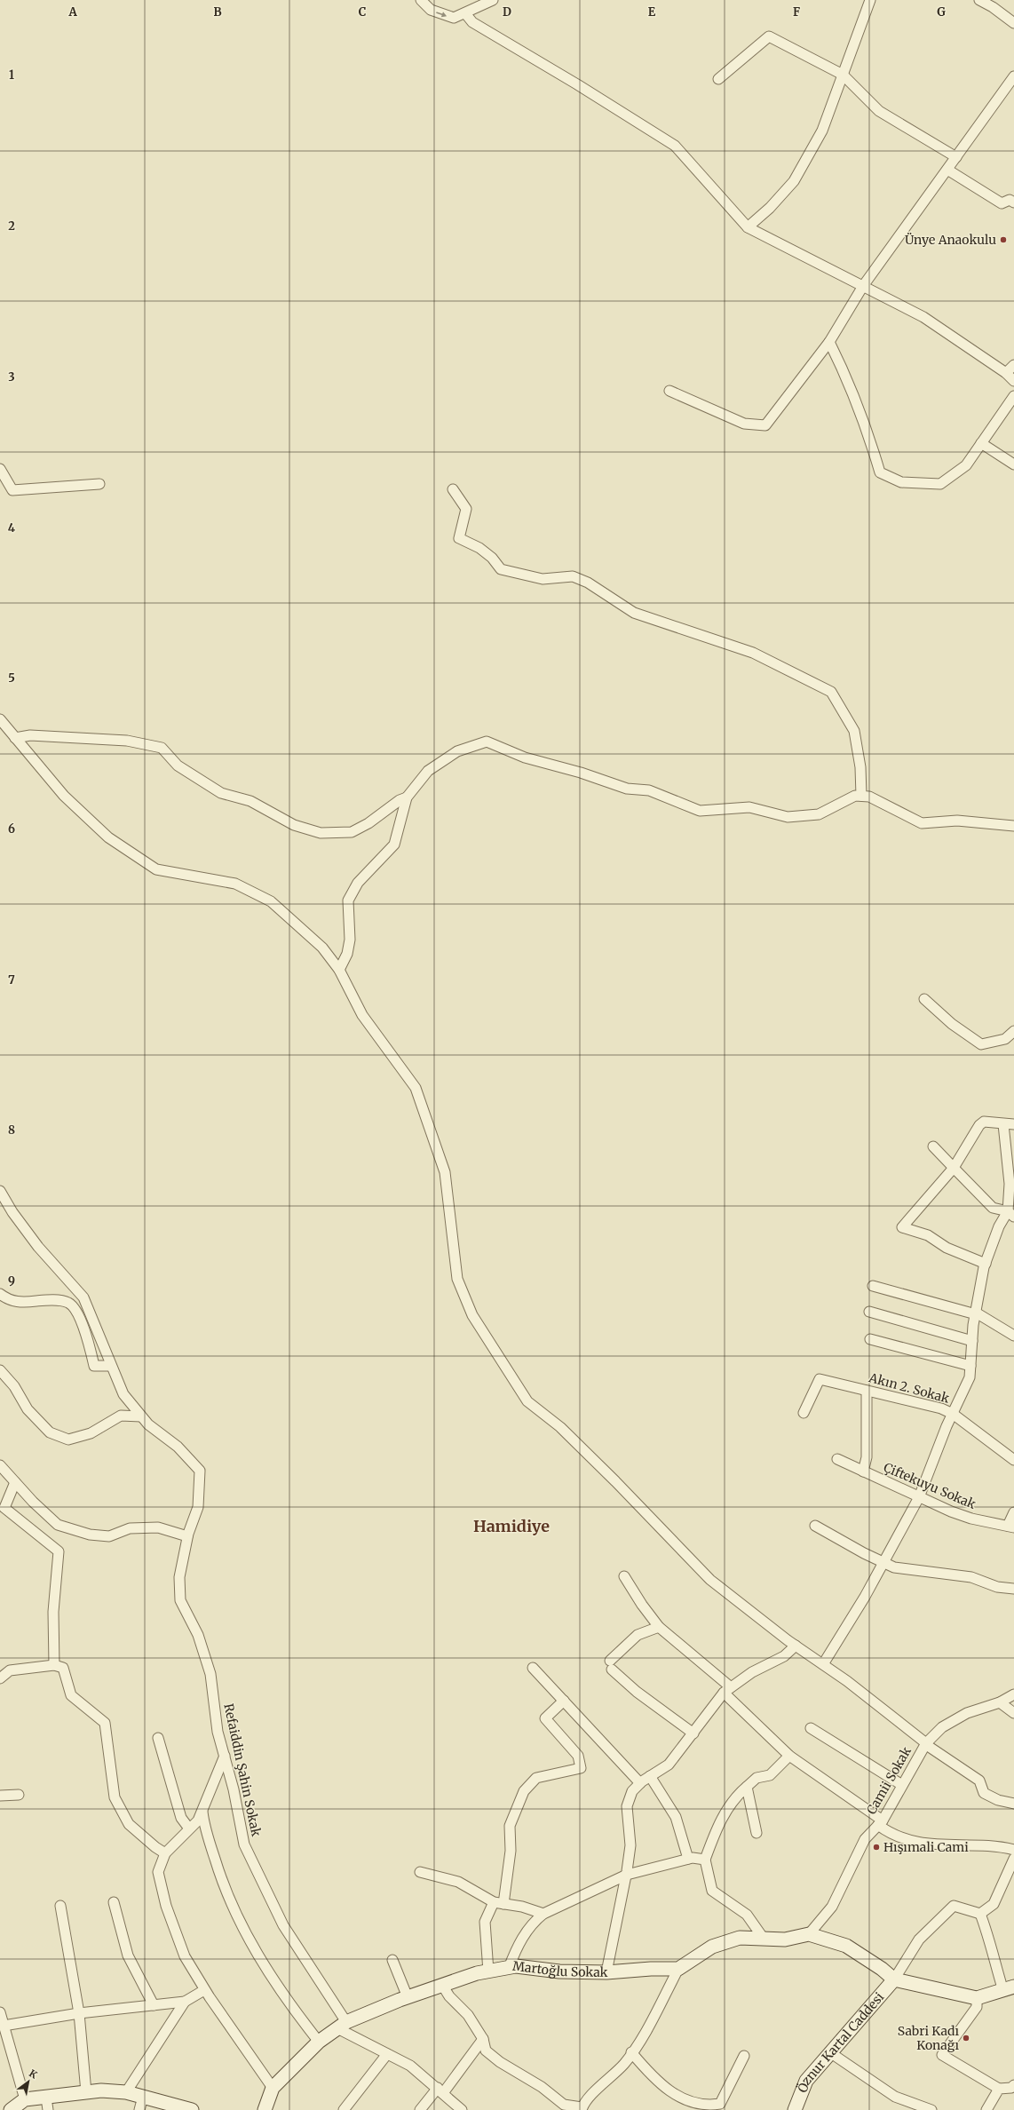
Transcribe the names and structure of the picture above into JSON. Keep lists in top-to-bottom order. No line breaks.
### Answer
{"streets":{"street":["Akın 2. Sokak","Çiftekuyu Sokak","Refaiddin Şahin Sokak","Camii Sokak","Martoğlu Sokak","Öznur Kartal Caddesi"]},"crossings":[["Refaiddin Şahin Sokak","Martoğlu Sokak"]],"districts":["Hamidiye"],"places":["Ünye Anaokulu","Hışımali Cami","Sabri Kadı Konağı"],"north":"top right","grid":{"columns":["A","B","C","D","E","F","G"],"rows":["1","2","3","4","5","6","7","8","9"]}}
